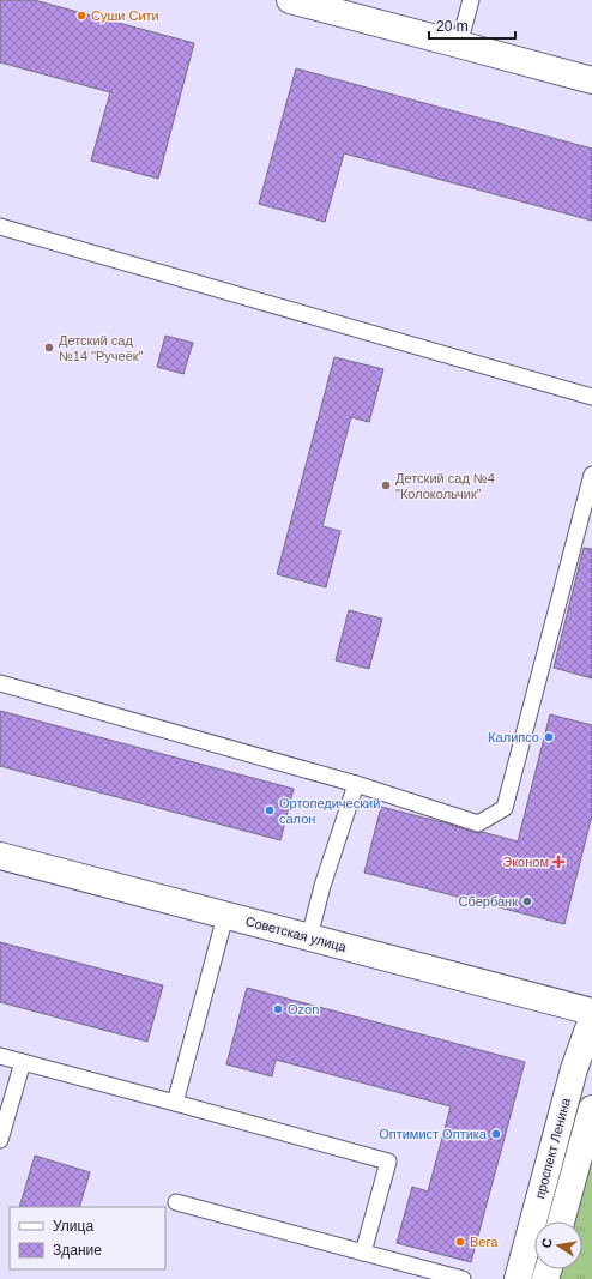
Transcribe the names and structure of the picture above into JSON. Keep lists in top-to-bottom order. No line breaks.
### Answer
{"streets":{"street":["Советская улица","проспект Ленина"]},"places":{"other":["Суши Сити","Детский сад №14 \"Ручеёк\"","Детский сад №4 \"Колокольчик\"","Калипсо","Ортопедический салон","Сбербанк","Ozon","Оптимист Оптика","Вега"],"health":["Эконом"]},"legend":["Улица","Здание"],"scale_bar":"20 m","north":"left"}
